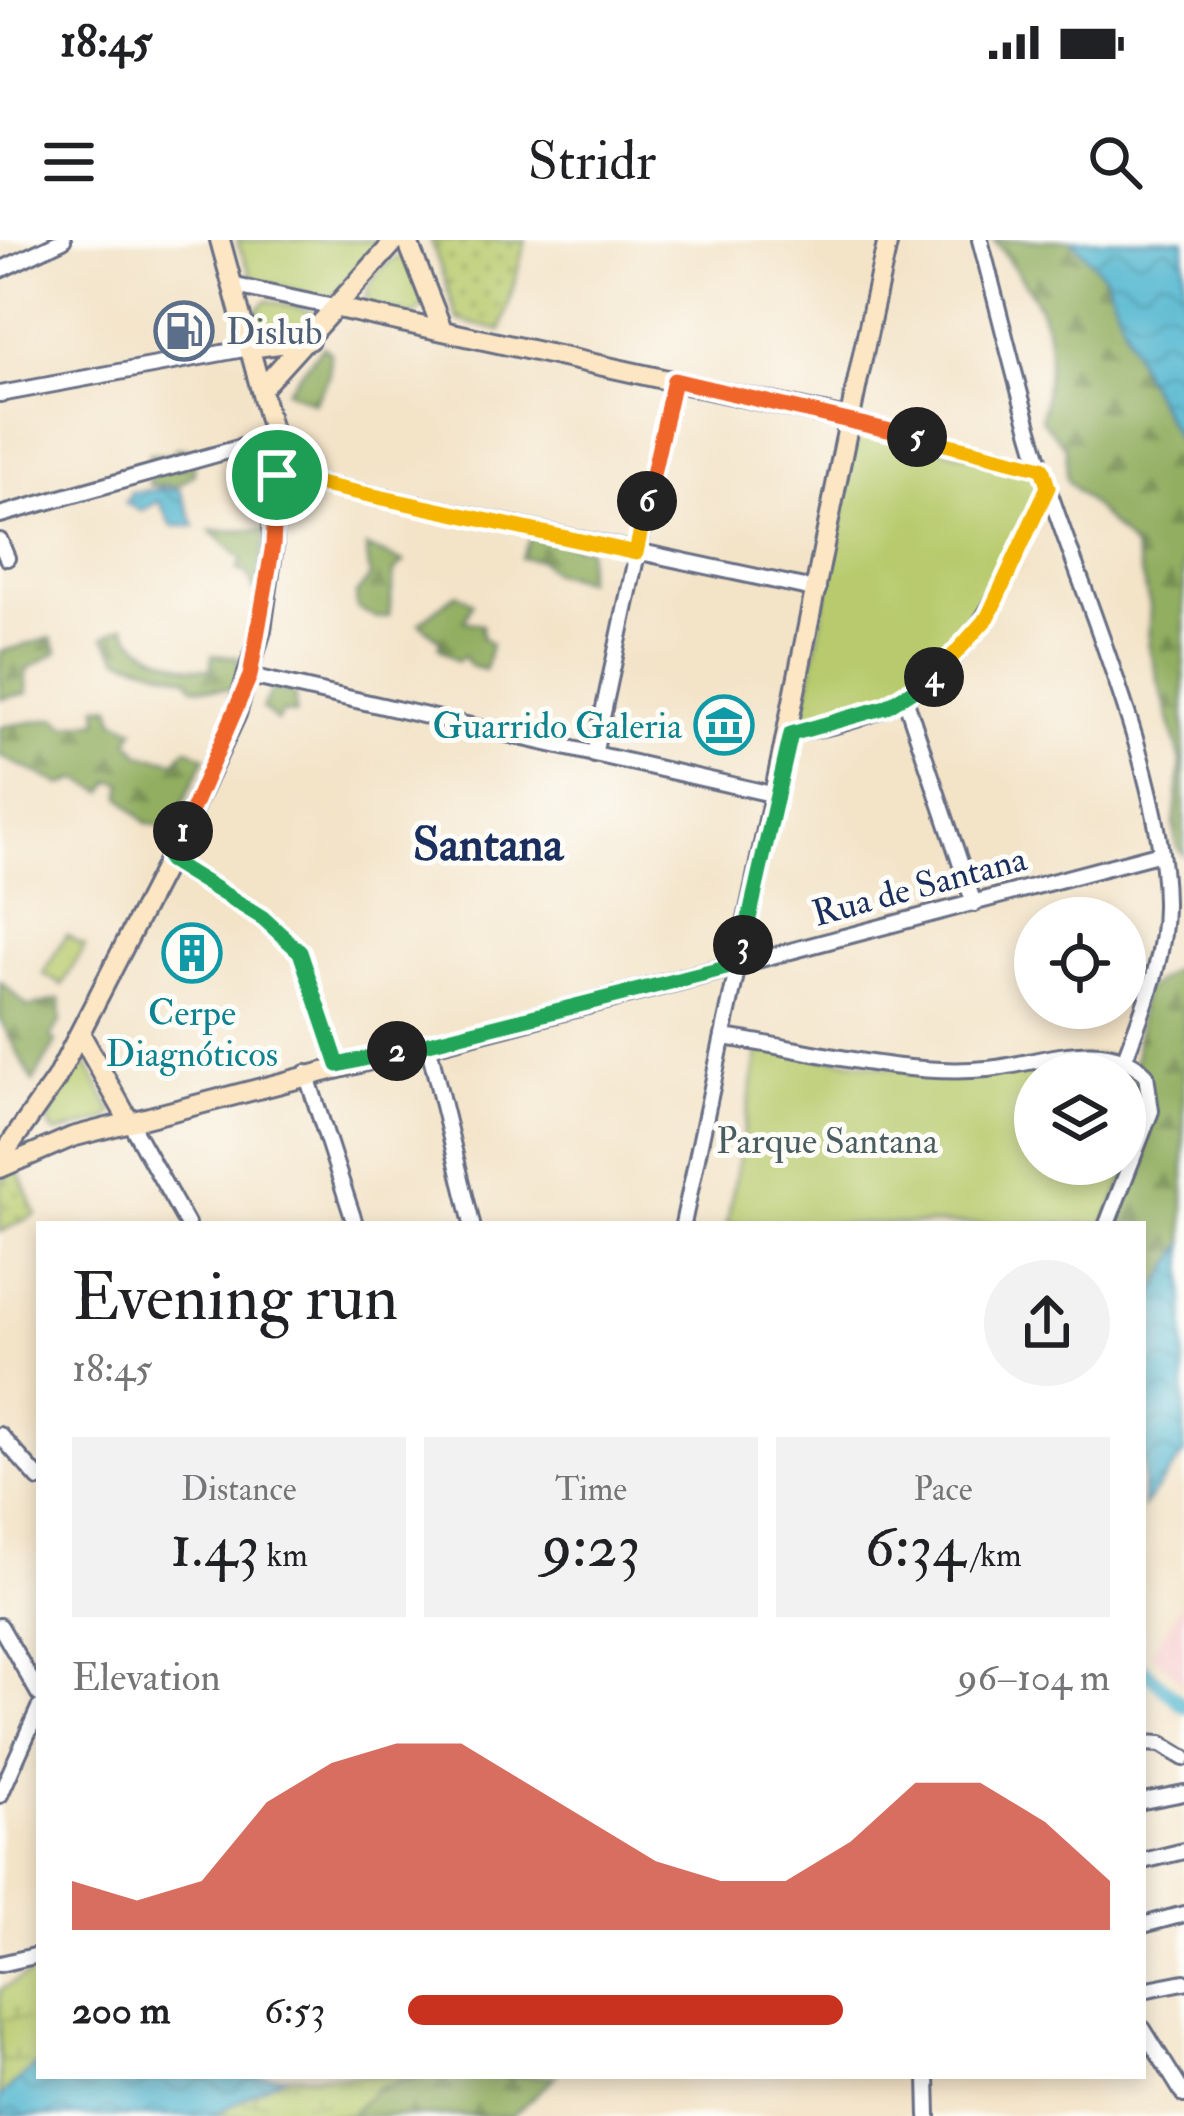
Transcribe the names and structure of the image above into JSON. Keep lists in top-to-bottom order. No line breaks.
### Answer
{"streets":{"street":["Rua de Santana"]},"districts":["Santana"],"parks":["Parque Santana"],"places":{"fuel station":["Dislub"],"museum":["Guarrido Galeria"],"building":["Cerpe Diagnóticos"]},"page":{"status":"18:45","header":"Stridr","pins":["5","6","4","1","3","2"],"heading":["Evening run","18:45"],"stats":[["Distance","1.43 km"],["Time","9:23"],["Pace","6:34 /km"]],"chart":["Elevation","96–104 m"],"list":[{"name":"200 m","note":"6:53"}]}}
